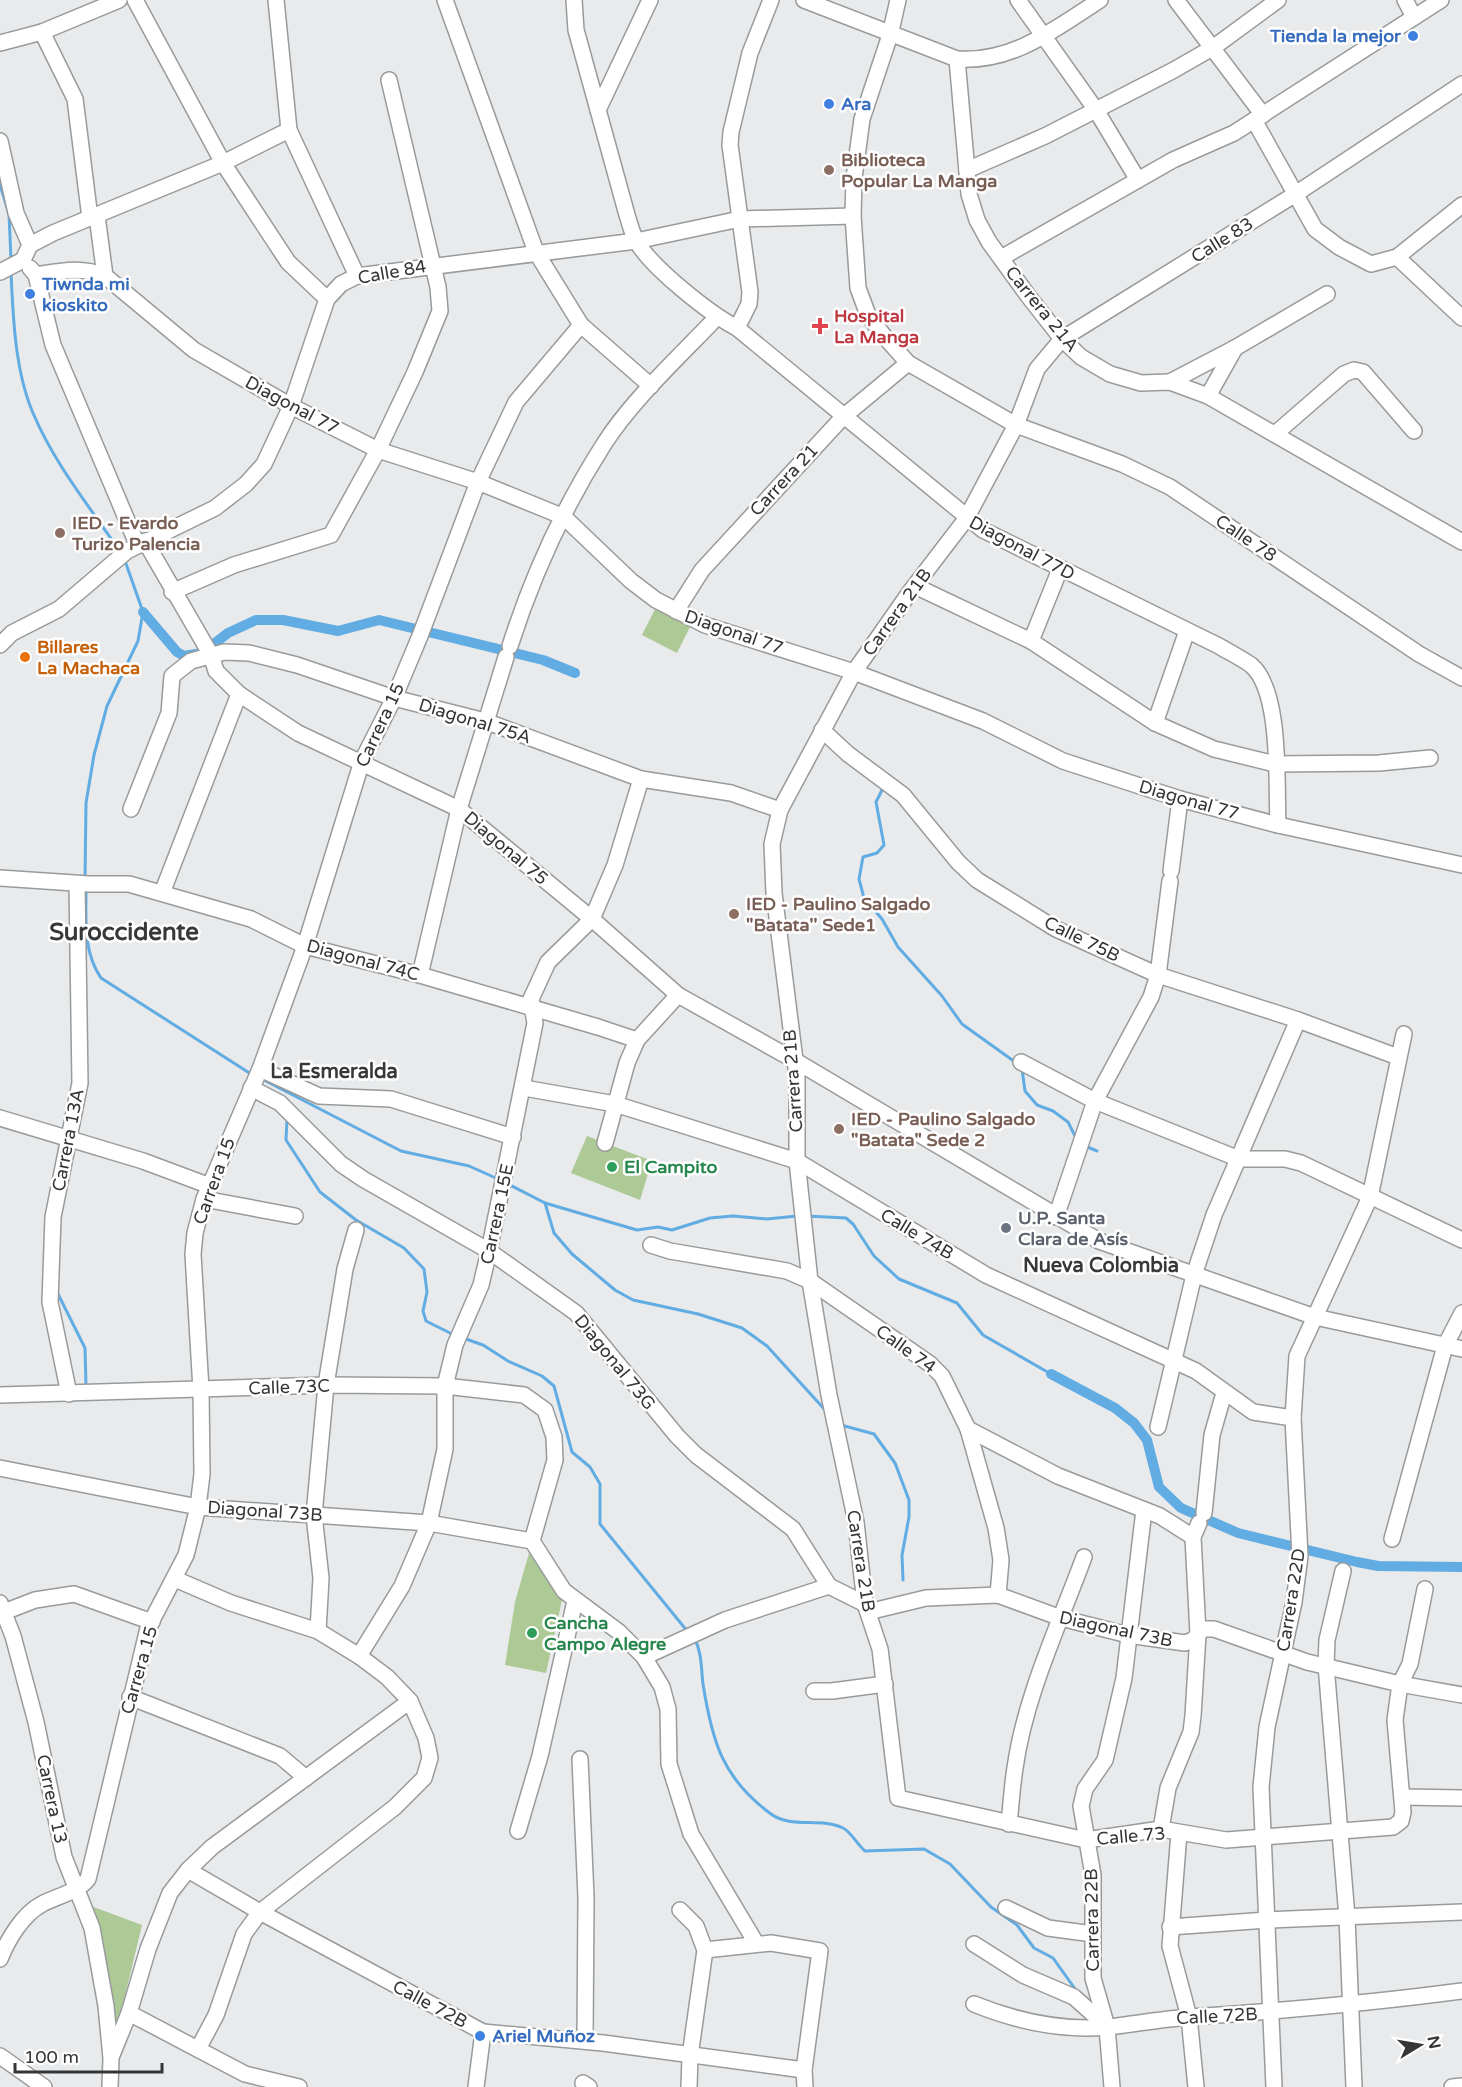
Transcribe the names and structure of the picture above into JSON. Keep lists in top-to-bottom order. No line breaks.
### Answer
{"streets":{"street":["Calle 83","Calle 84","Carrera 21A","Diagonal 77","Carrera 21","Calle 78","Diagonal 77D","Carrera 21B","Diagonal 75A","Carrera 15","Diagonal 75","Calle 75B","Diagonal 74C","Carrera 13A","Carrera 15E","Calle 74B","Calle 74","Diagonal 73G","Calle 73C","Diagonal 73B","Carrera 22D","Carrera 13","Calle 73","Carrera 22B","Calle 72B"]},"crossings":[["Calle 83","Carrera 21A"],["Calle 83","Calle 78"],["Calle 83","Carrera 21B"],["Calle 84","Diagonal 77D"],["Diagonal 77","Carrera 21"],["Diagonal 77","Diagonal 77D"],["Diagonal 77","Carrera 21B"],["Diagonal 77","Carrera 15"],["Diagonal 77","Diagonal 75"],["Carrera 21","Diagonal 77D"],["Calle 78","Carrera 21B"],["Diagonal 77D","Carrera 21B"],["Carrera 21B","Diagonal 75A"],["Carrera 21B","Diagonal 75"],["Carrera 21B","Calle 75B"],["Carrera 21B","Calle 74B"],["Carrera 21B","Calle 74"],["Carrera 21B","Diagonal 73B"],["Carrera 21B","Calle 73"],["Diagonal 75A","Carrera 15"],["Diagonal 75A","Diagonal 75"],["Diagonal 75A","Carrera 15E"],["Carrera 15","Diagonal 75"],["Carrera 15","Diagonal 74C"],["Carrera 15","Diagonal 73G"],["Carrera 15","Calle 73C"],["Carrera 15","Diagonal 73B"],["Carrera 15","Carrera 13"],["Diagonal 75","Carrera 15E"],["Diagonal 75","Carrera 22D"],["Calle 75B","Carrera 22D"],["Diagonal 74C","Carrera 13A"],["Diagonal 74C","Carrera 15E"],["Carrera 13A","Calle 73C"],["Carrera 15E","Calle 74B"],["Carrera 15E","Diagonal 73G"],["Carrera 15E","Calle 73C"],["Carrera 15E","Diagonal 73B"],["Calle 74B","Carrera 22D"],["Calle 74","Diagonal 73B"],["Calle 73C","Diagonal 73B"],["Diagonal 73B","Carrera 22D"],["Diagonal 73B","Carrera 22B"],["Carrera 22D","Calle 73"],["Carrera 22D","Calle 72B"],["Calle 73","Carrera 22B"],["Carrera 22B","Calle 72B"]],"districts":["Suroccidente","La Esmeralda","Nueva Colombia"],"places":{"other":["Tienda la mejor","Ara","Biblioteca Popular La Manga","Tiwnda mi kioskito","IED - Evardo Turizo Palencia","Billares La Machaca","IED - Paulino Salgado \"Batata'' Sede1","IED - Paulino Salgado \"Batata\" Sede 2","El Campito","U.P. Santa Clara de Asís","Cancha Campo Alegre","Ariel Muñoz"],"health":["Hospital La Manga"]},"scale_bar":"100 m","north":"right"}
